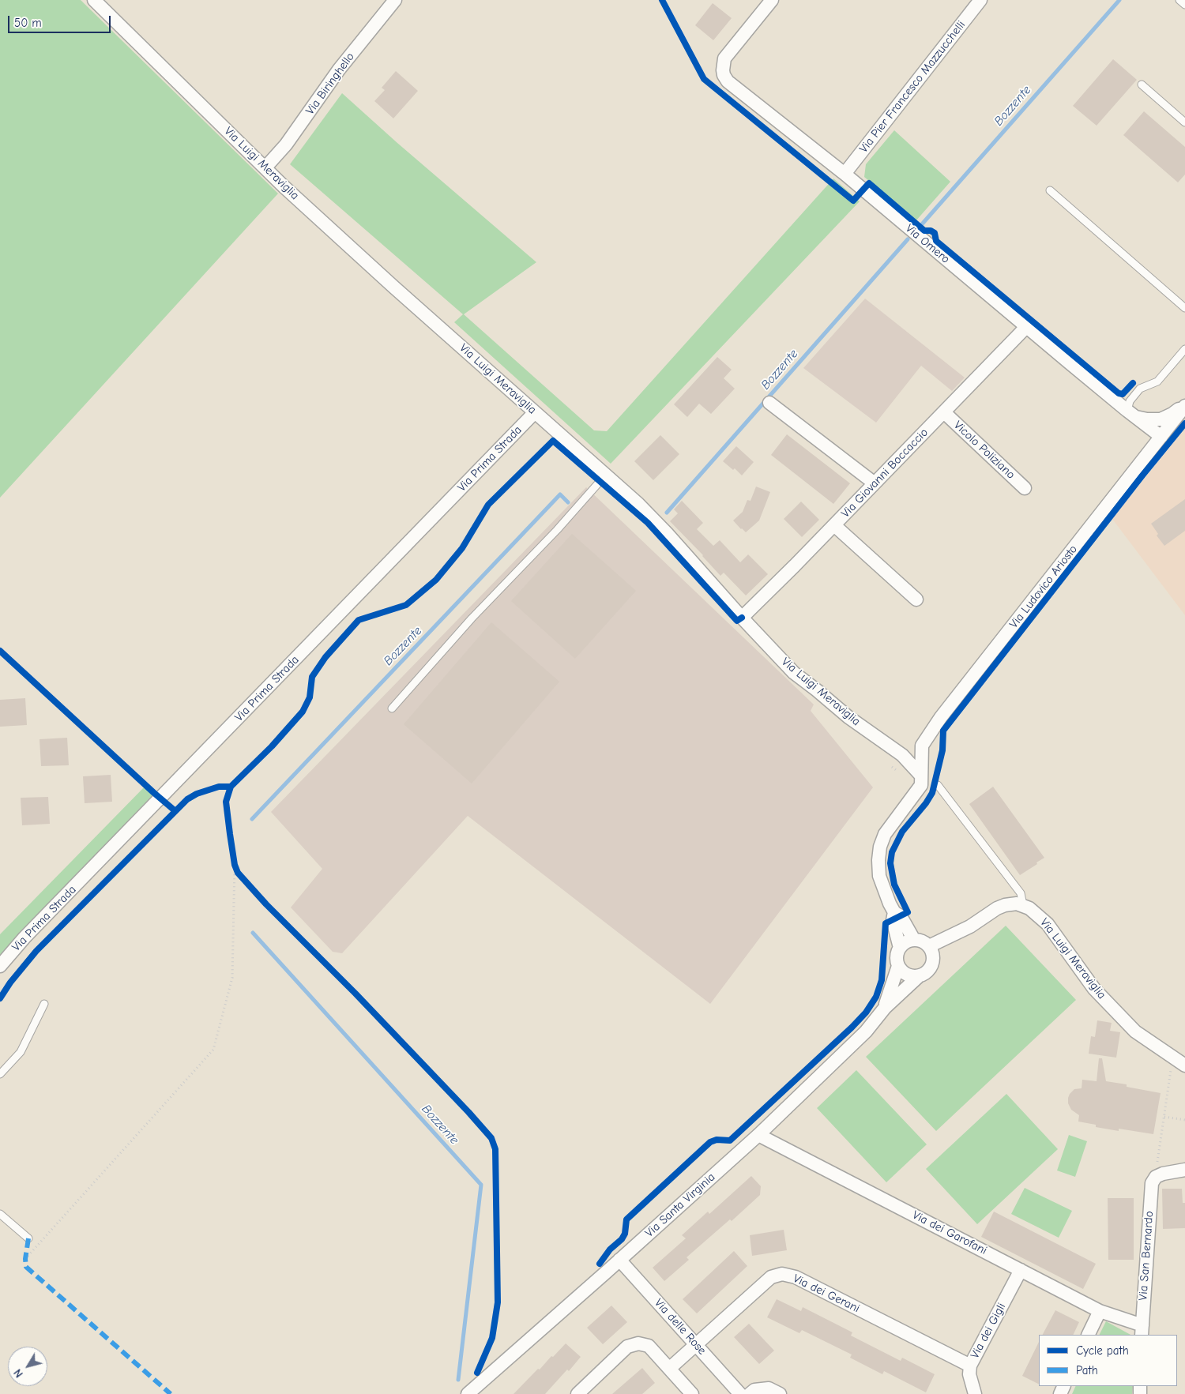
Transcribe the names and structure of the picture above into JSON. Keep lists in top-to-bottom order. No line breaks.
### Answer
{"streets":{"street":["Via Biringhello","Via Pier Francesco Mazzucchelli","Via Luigi Meraviglia","Via Omero","Vicolo Poliziano","Via Prima Strada","Via Giovanni Boccaccio","Via Ludovico Ariosto","Via Santa Virginia","Via dei Garofani","Via San Bernardo","Via dei Gerani","Via delle Rose","Via dei Gigli"]},"crossings":[["Via Biringhello","Via Luigi Meraviglia"],["Via Pier Francesco Mazzucchelli","Via Omero"],["Via Luigi Meraviglia","Via Prima Strada"],["Via Luigi Meraviglia","Via Giovanni Boccaccio"],["Via Omero","Via Giovanni Boccaccio"],["Via Omero","Via Ludovico Ariosto"],["Vicolo Poliziano","Via Giovanni Boccaccio"],["Via Santa Virginia","Via dei Garofani"],["Via Santa Virginia","Via delle Rose"],["Via dei Garofani","Via San Bernardo"],["Via dei Garofani","Via dei Gigli"],["Via dei Gerani","Via delle Rose"],["Via dei Gerani","Via dei Gigli"]],"water":["Bozzente"],"legend":["Cycle path","Path"],"scale_bar":"50 m","north":"bottom left"}
